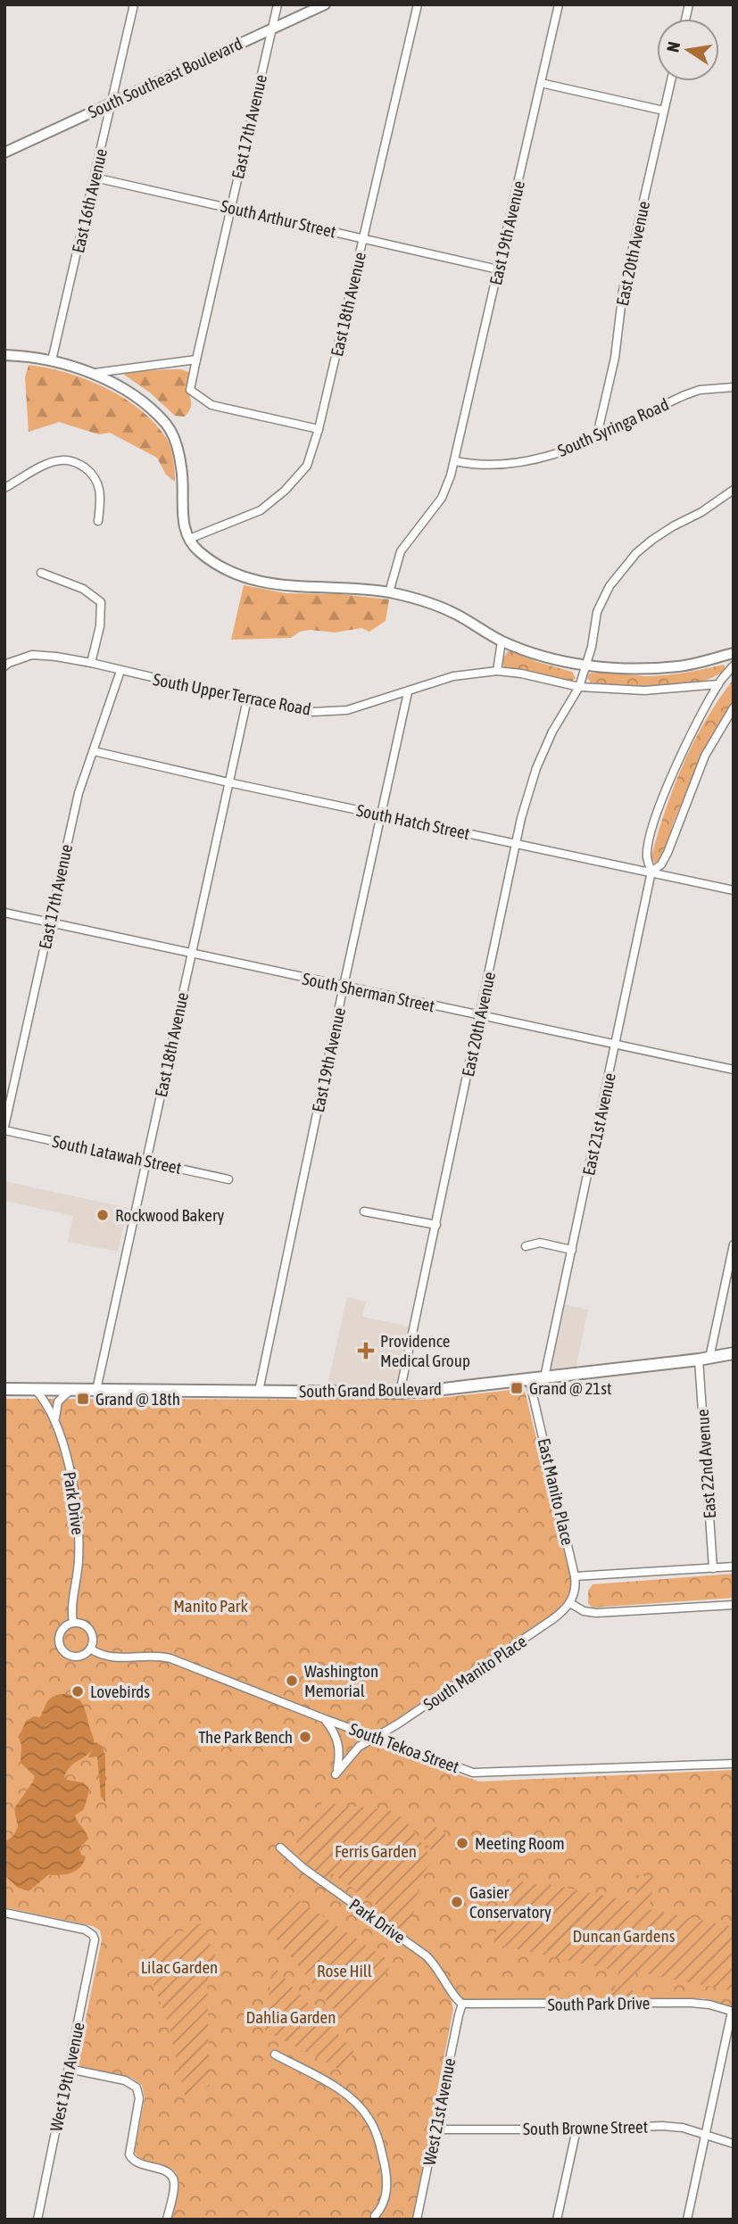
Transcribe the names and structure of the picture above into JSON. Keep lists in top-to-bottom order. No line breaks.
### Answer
{"streets":{"main road":["South Grand Boulevard"],"street":["South Southeast Boulevard","East 17th Avenue","East 16th Avenue","South Arthur Street","East 19th Avenue","East 20th Avenue","East 18th Avenue","South Syringa Road","South Upper Terrace Road","South Hatch Street","South Sherman Street","East 21st Avenue","South Latawah Street","East 22nd Avenue","East Manito Place","Park Drive","South Manito Place","South Tekoa Street","South Park Drive","West 19th Avenue","West 21st Avenue","South Browne Street"]},"crossings":[["South Southeast Boulevard","East 17th Avenue"],["South Southeast Boulevard","East 16th Avenue"],["East 17th Avenue","South Arthur Street"],["East 17th Avenue","East 18th Avenue"],["East 17th Avenue","South Upper Terrace Road"],["East 17th Avenue","South Hatch Street"],["East 17th Avenue","South Sherman Street"],["East 17th Avenue","South Latawah Street"],["East 16th Avenue","South Arthur Street"],["South Arthur Street","East 19th Avenue"],["South Arthur Street","East 18th Avenue"],["East 19th Avenue","South Syringa Road"],["East 19th Avenue","South Upper Terrace Road"],["East 19th Avenue","South Hatch Street"],["East 19th Avenue","South Sherman Street"],["East 19th Avenue","South Grand Boulevard"],["East 20th Avenue","South Syringa Road"],["East 20th Avenue","South Upper Terrace Road"],["East 20th Avenue","South Hatch Street"],["East 20th Avenue","South Sherman Street"],["East 20th Avenue","South Grand Boulevard"],["East 18th Avenue","South Upper Terrace Road"],["East 18th Avenue","South Hatch Street"],["East 18th Avenue","South Sherman Street"],["East 18th Avenue","South Latawah Street"],["East 18th Avenue","South Grand Boulevard"],["South Hatch Street","East 21st Avenue"],["South Sherman Street","East 21st Avenue"],["East 21st Avenue","South Grand Boulevard"],["South Grand Boulevard","East 22nd Avenue"],["South Grand Boulevard","East Manito Place"],["South Grand Boulevard","Park Drive"],["East Manito Place","South Manito Place"],["Park Drive","South Tekoa Street"],["Park Drive","South Park Drive"],["Park Drive","West 21st Avenue"],["South Manito Place","South Tekoa Street"],["South Park Drive","West 21st Avenue"],["West 21st Avenue","South Browne Street"]],"parks":["Manito Park","Ferris Garden","Duncan Gardens","Lilac Garden","Rose Hill","Dahlia Garden"],"places":{"other":["Rockwood Bakery","Washington Memorial","Lovebirds","The Park Bench","Meeting Room","Gasier Conservatory"],"health":["Providence Medical Group"],"transit":["Grand @ 21st","Grand @ 18th"]},"north":"left"}
